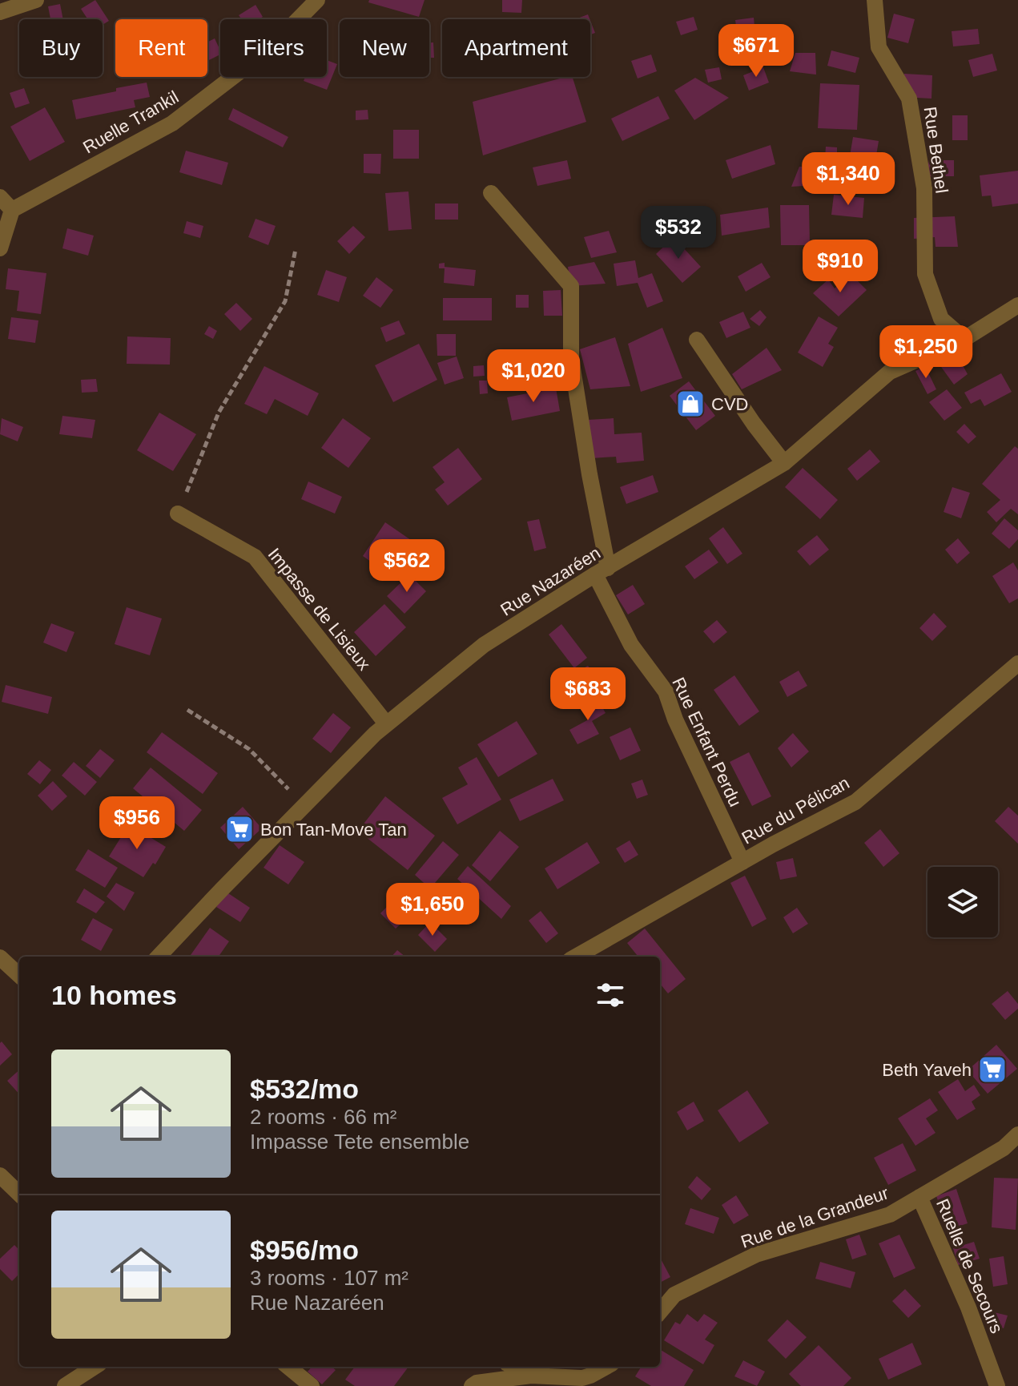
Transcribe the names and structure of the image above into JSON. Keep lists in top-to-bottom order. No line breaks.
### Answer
{"streets":{"street":["Ruelle Trankil","Rue Bethel","Rue Nazaréen","Impasse de Lisieux","Rue Enfant Perdu","Rue du Pélican","Rue de la Grandeur","Ruelle de Secours"]},"crossings":[["Rue Bethel","Rue Nazaréen"],["Rue Nazaréen","Impasse de Lisieux"],["Rue Nazaréen","Rue Enfant Perdu"],["Rue Enfant Perdu","Rue du Pélican"],["Rue de la Grandeur","Ruelle de Secours"]],"places":{"shop":["CVD"],"supermarket":["Bon Tan-Move Tan","Beth Yaveh"]},"page":{"chip":["Buy","Rent","Filters","New","Apartment"],"price":["$671","$1,340","$532","$910","$1,250","$1,020","$562","$683","$956","$1,650"],"heading":"10 homes","list":[{"name":"$532/mo","note":"2 rooms · 66 m² · Impasse Tete ensemble"},{"name":"$956/mo","note":"3 rooms · 107 m² · Rue Nazaréen"}]}}
